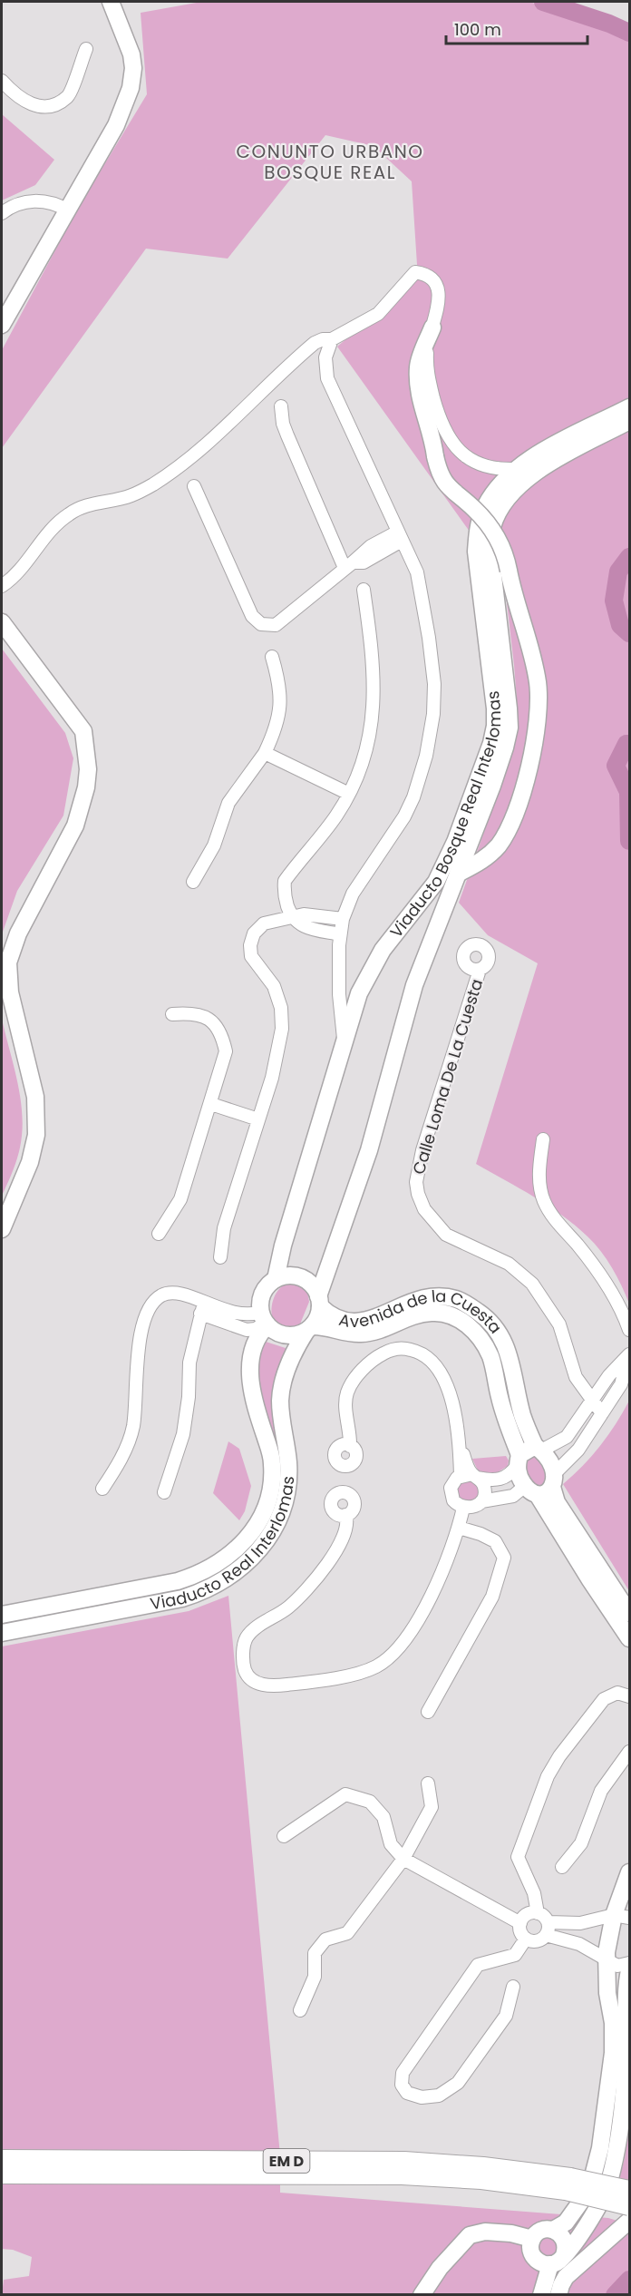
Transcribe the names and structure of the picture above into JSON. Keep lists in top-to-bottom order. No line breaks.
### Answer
{"streets":{"highway":["EM D"],"main road":["Viaducto Bosque Real Interlomas","Avenida de la Cuesta","Viaducto Real Interlomas"],"street":["Calle Loma De La Cuesta"]},"crossings":[["Viaducto Bosque Real Interlomas","Avenida de la Cuesta"],["Viaducto Bosque Real Interlomas","Viaducto Real Interlomas"],["Avenida de la Cuesta","Viaducto Real Interlomas"]],"districts":["CONUNTO URBANO BOSQUE REAL"],"scale_bar":"100 m"}
